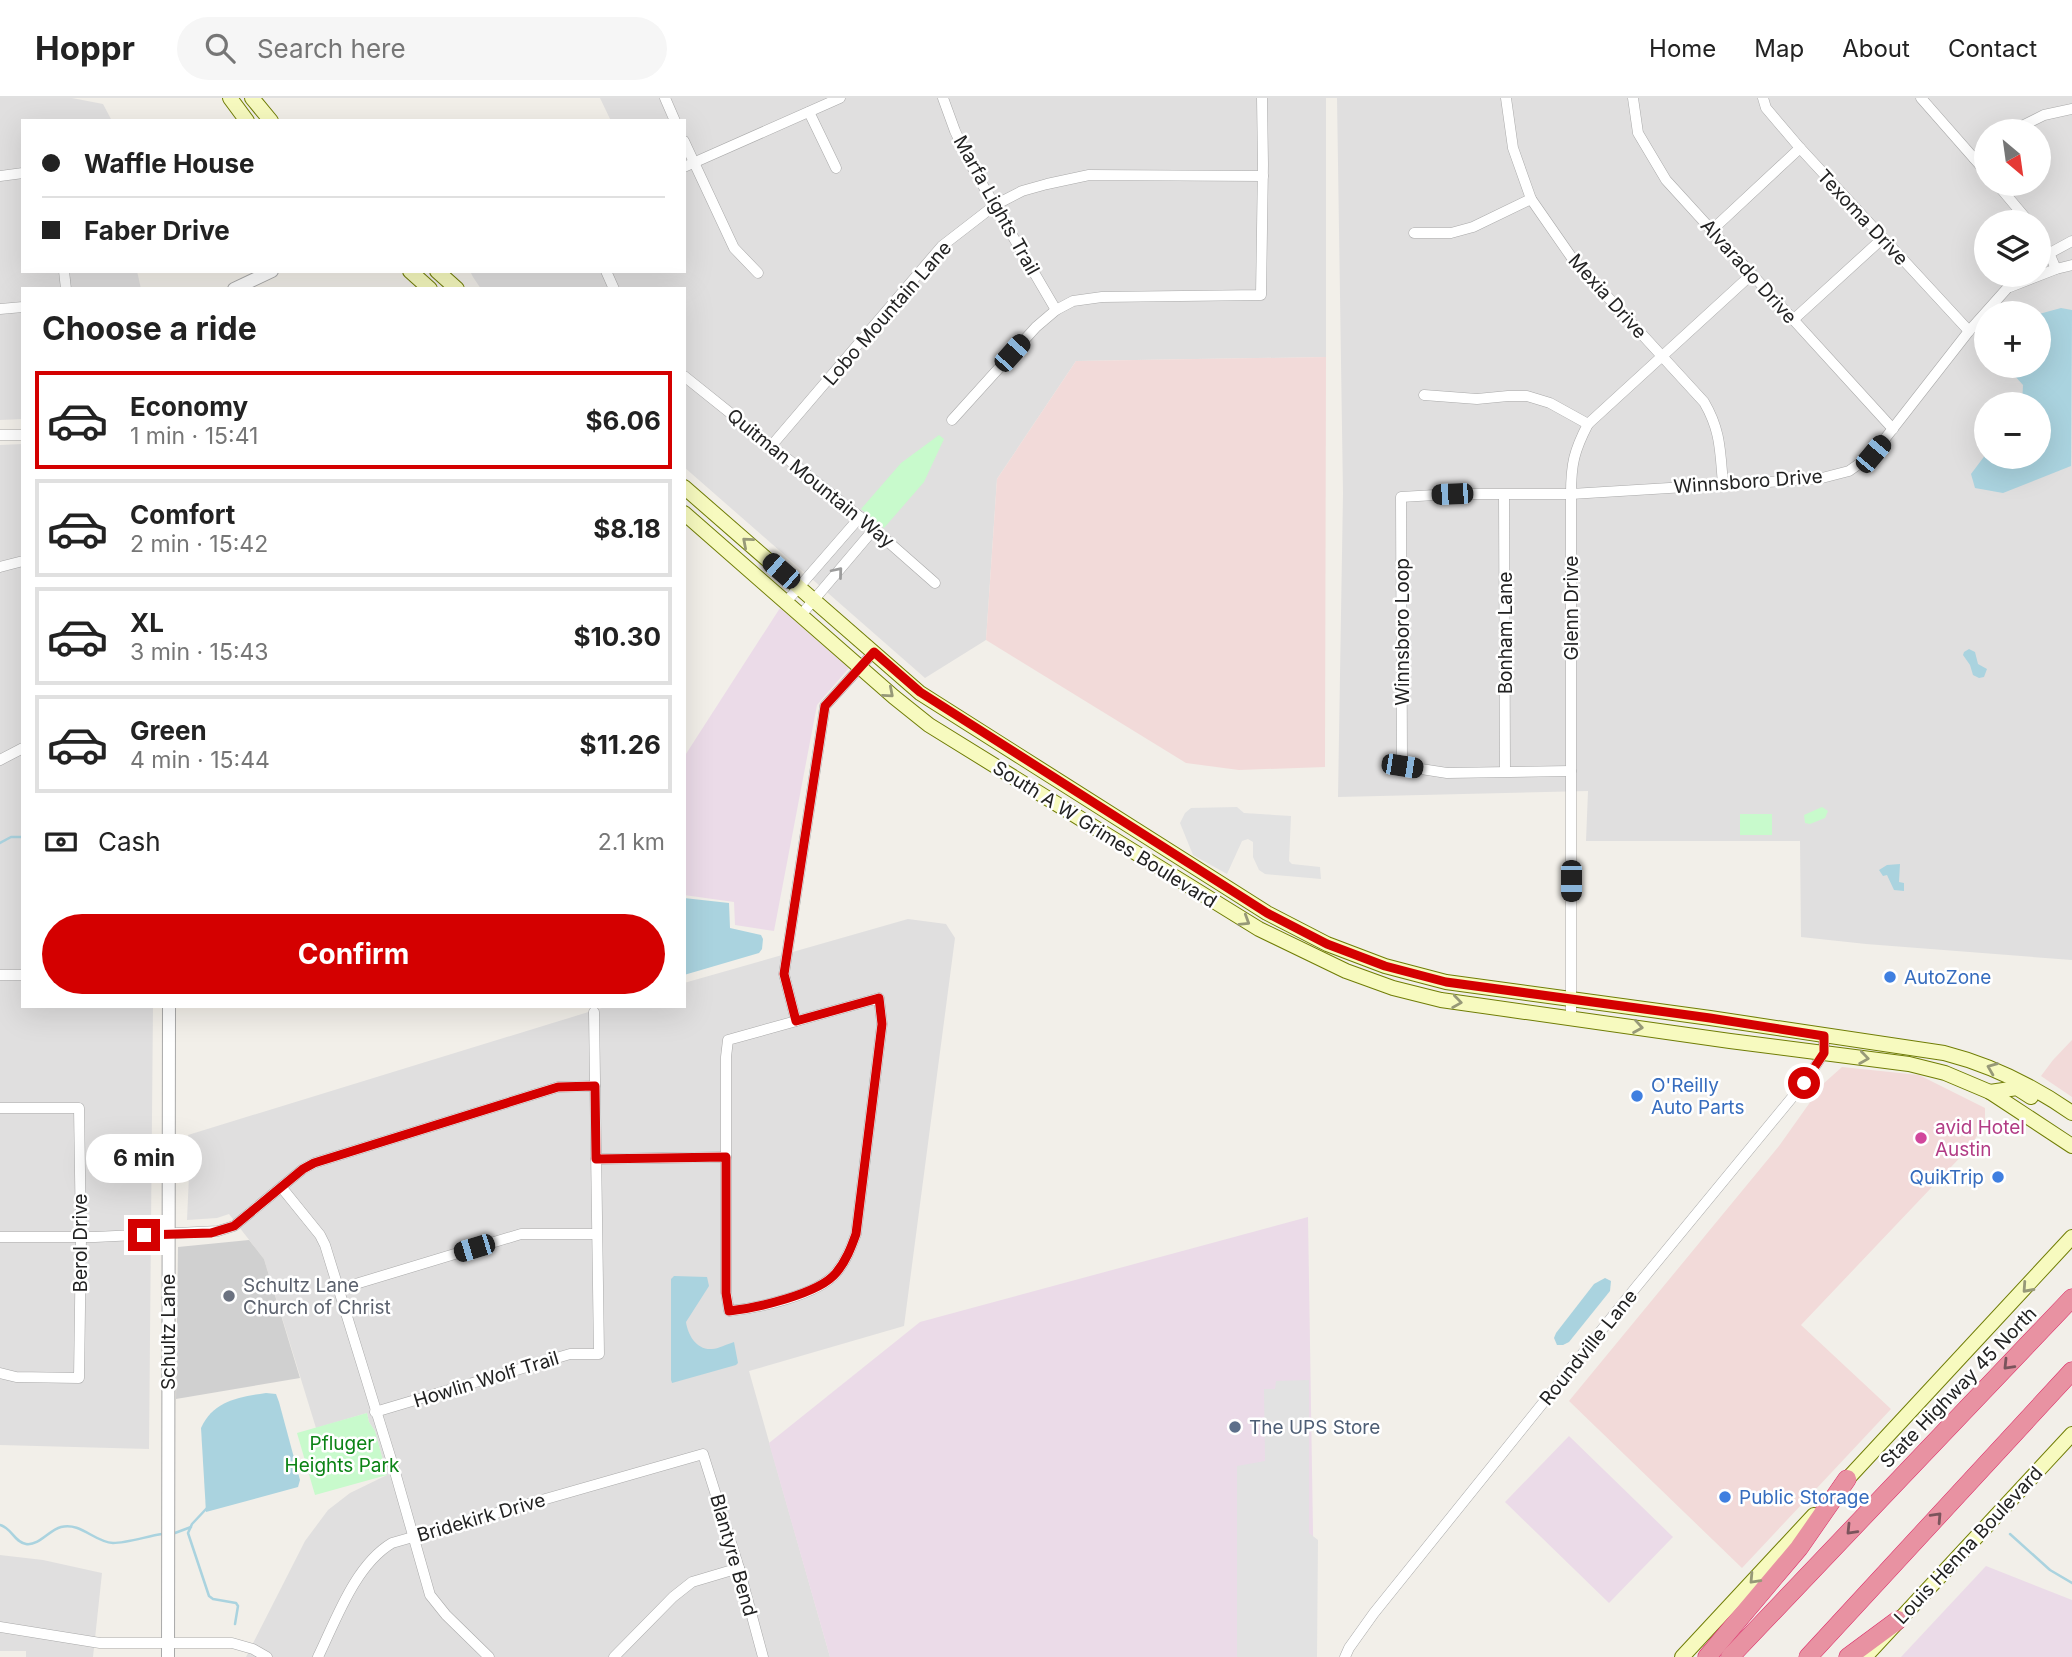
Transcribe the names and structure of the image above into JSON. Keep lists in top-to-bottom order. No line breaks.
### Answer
{"streets":{"highway":["State Highway 45 North"],"main road":["South A W Grimes Boulevard","Louis Henna Boulevard"],"street":["Marfa Lights Trail","Texoma Drive","Alvarado Drive","Mexia Drive","Lobo Mountain Lane","Quitman Mountain Way","Winnsboro Drive","Glenn Drive","Winnsboro Loop","Bonham Lane","Berol Drive","Schultz Lane","Roundville Lane","Howlin Wolf Trail","Bridekirk Drive","Blantyre Bend"]},"crossings":[["Marfa Lights Trail","Lobo Mountain Lane"],["Texoma Drive","Winnsboro Drive"],["Alvarado Drive","Winnsboro Drive"],["Alvarado Drive","Glenn Drive"],["Mexia Drive","Winnsboro Drive"],["Mexia Drive","Glenn Drive"],["Lobo Mountain Lane","Quitman Mountain Way"],["Winnsboro Drive","Glenn Drive"],["Winnsboro Drive","Winnsboro Loop"],["Glenn Drive","Winnsboro Loop"],["Glenn Drive","South A W Grimes Boulevard"],["Winnsboro Loop","Bonham Lane"],["South A W Grimes Boulevard","Roundville Lane"],["Bridekirk Drive","Blantyre Bend"]],"parks":["Pfluger Heights Park"],"places":["AutoZone","O'Reilly Auto Parts","avid Hotel Austin","QuikTrip","Schultz Lane Church of Christ","The UPS Store","Public Storage"],"north":"bottom right","page":{"header":"Hoppr","search":"Search here","nav":["Home","Map","About","Contact"],"map_buttons":["+","−"],"banner":["Waffle House","Faber Drive"],"heading":"Choose a ride","list":[{"name":"Economy","note":"1 min · 15:41","value":"$6.06"},{"name":"Comfort","note":"2 min · 15:42","value":"$8.18"},{"name":"XL","note":"3 min · 15:43","value":"$10.30"},{"name":"Green","note":"4 min · 15:44","value":"$11.26"}],"pay":["Cash","2.1 km"],"buttons":"Confirm","bubble":"6 min"}}
